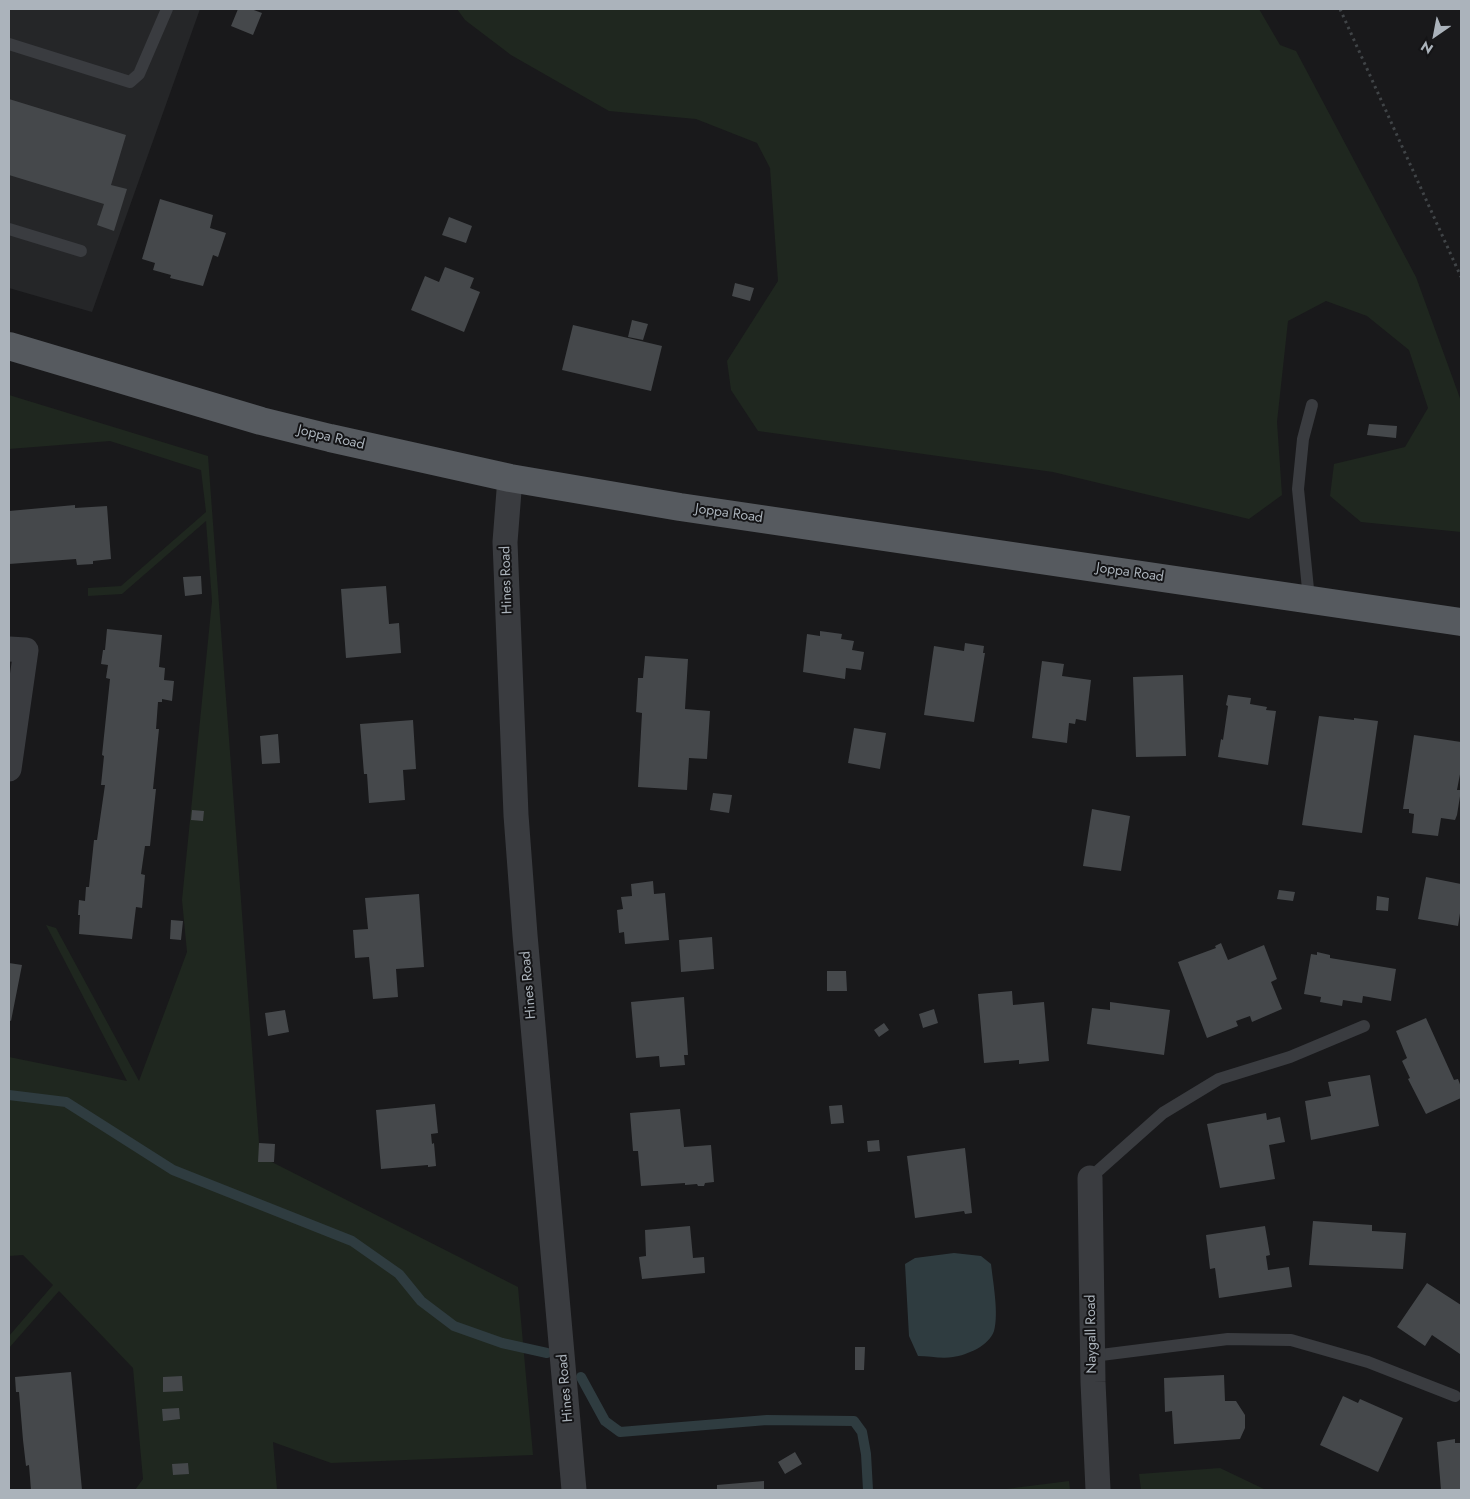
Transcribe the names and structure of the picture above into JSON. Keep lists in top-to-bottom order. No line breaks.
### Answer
{"streets":{"main road":["Joppa Road"],"street":["Hines Road","Naygall Road"]},"crossings":[["Joppa Road","Hines Road"]],"north":"bottom left"}
